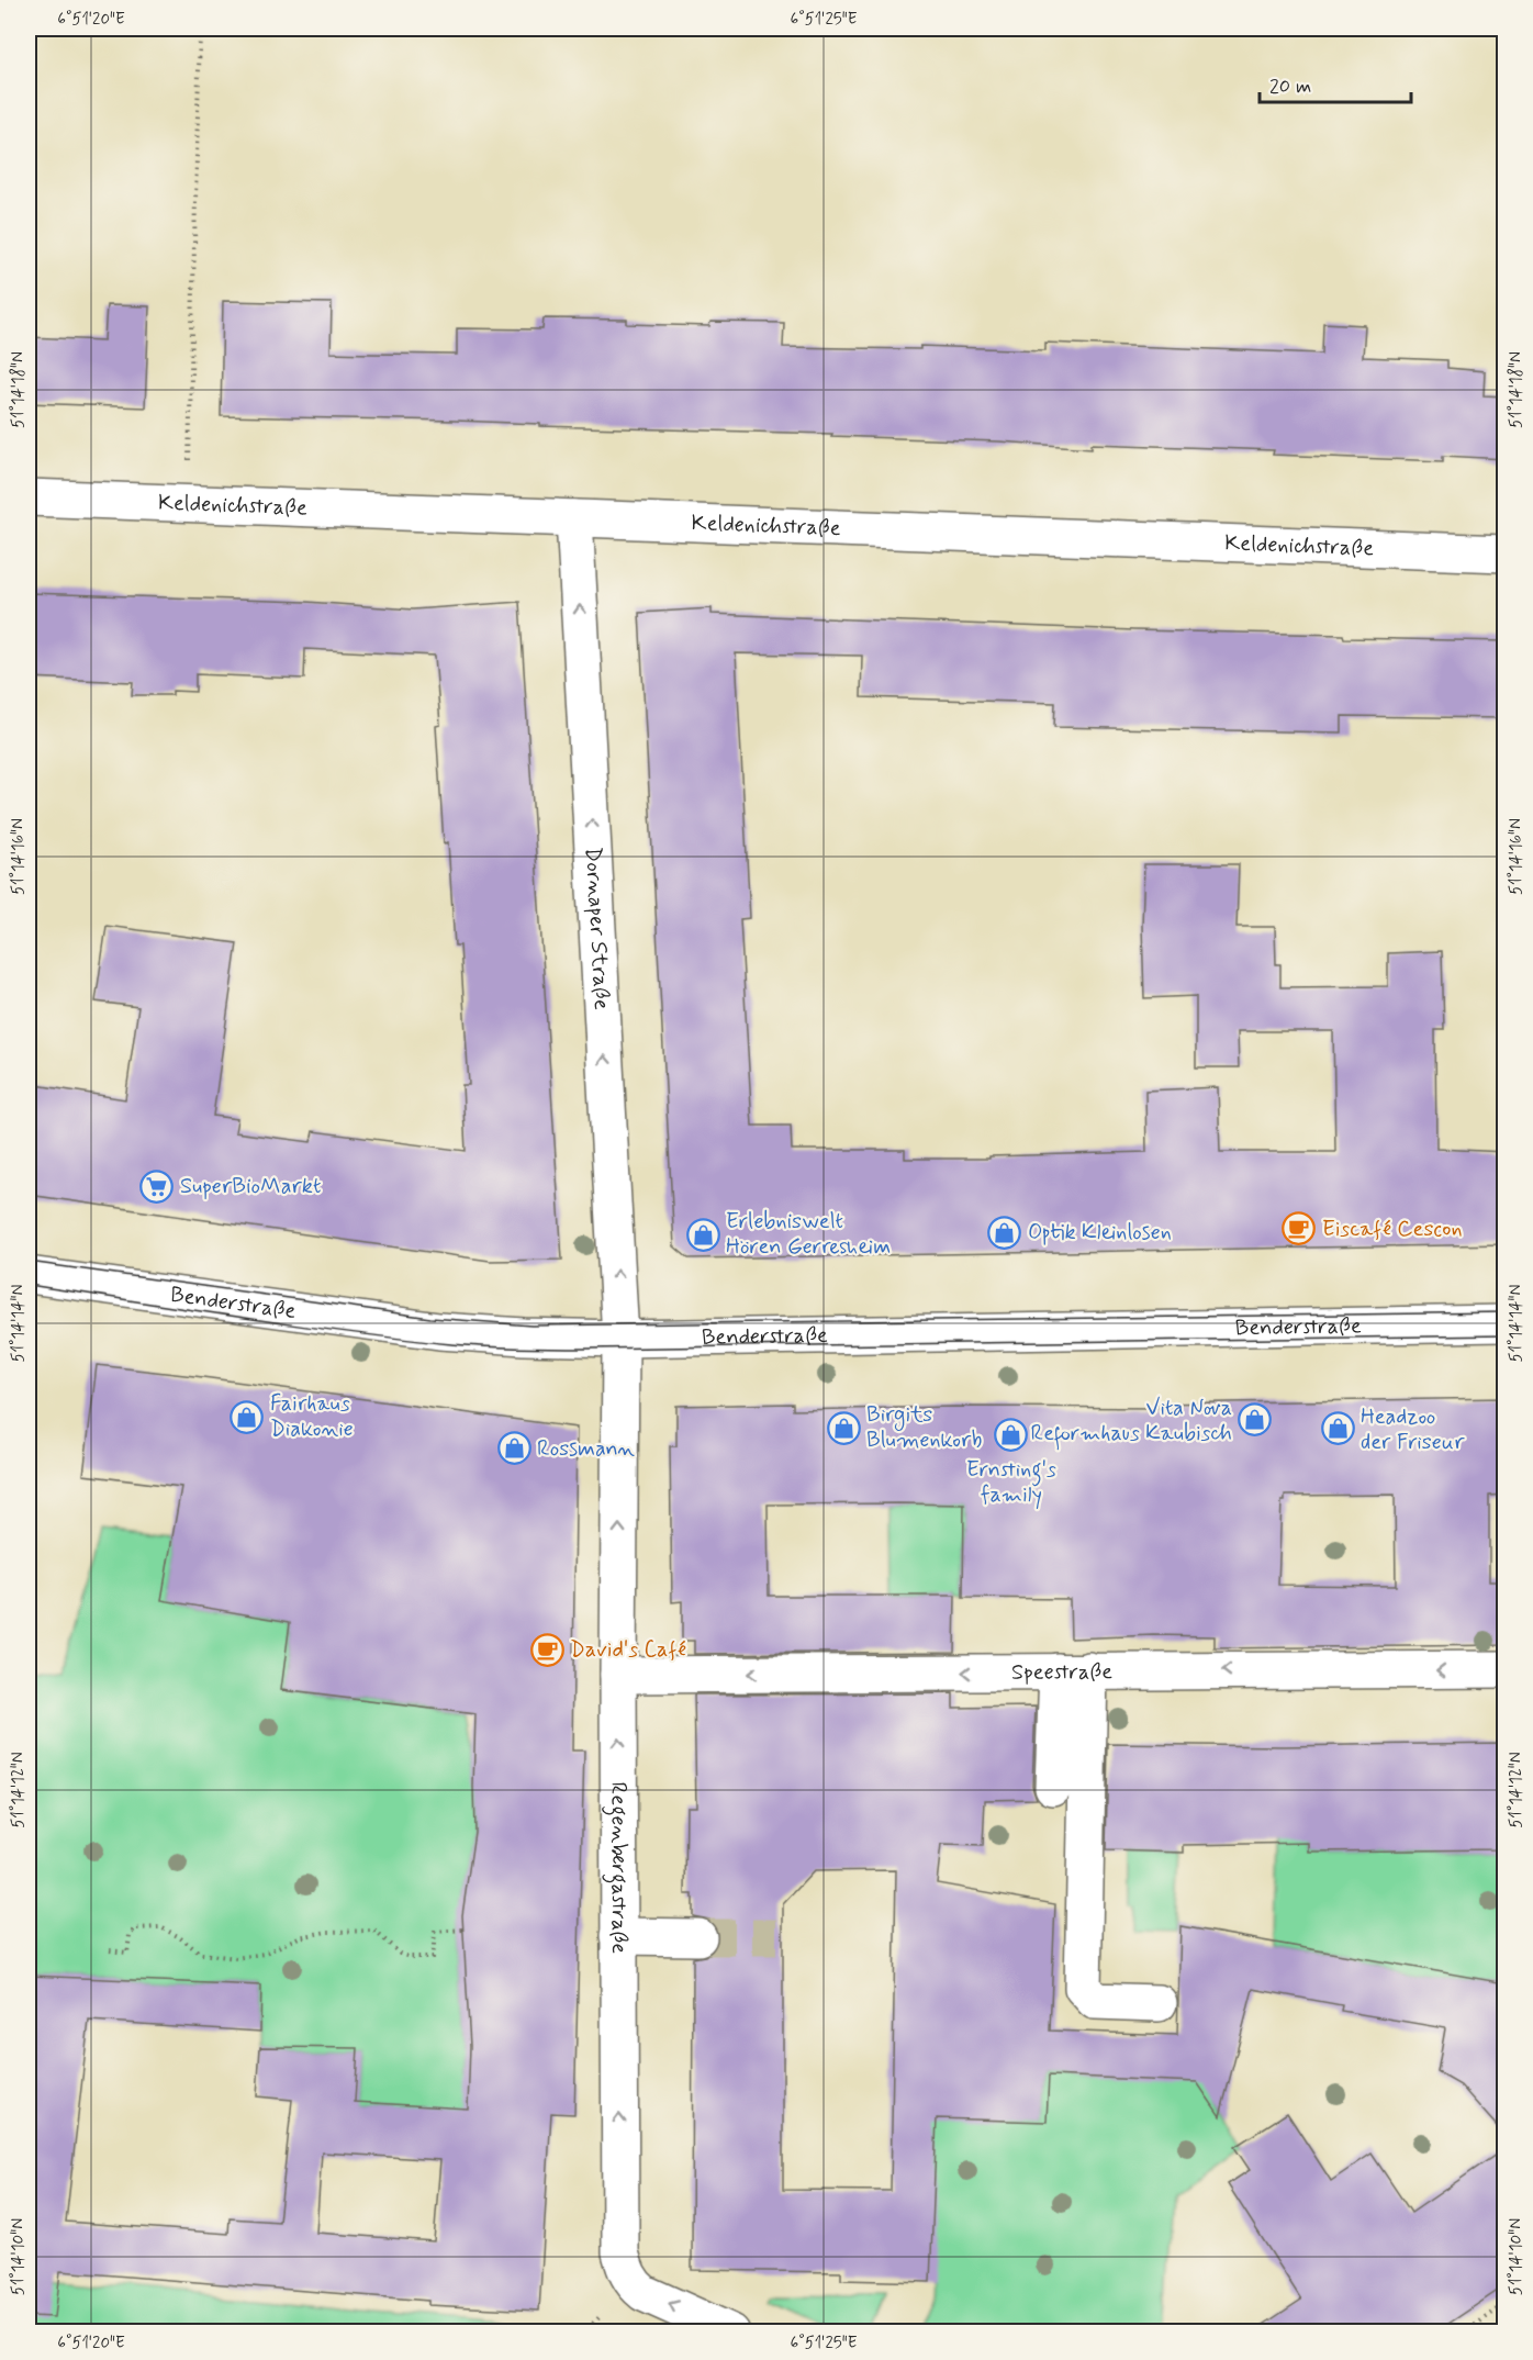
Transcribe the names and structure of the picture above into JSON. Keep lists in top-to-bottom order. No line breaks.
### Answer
{"streets":{"street":["Keldenichstraße","Dornaper Straße","Benderstraße","Speestraße","Regenbergastraße"]},"crossings":[["Keldenichstraße","Dornaper Straße"],["Dornaper Straße","Benderstraße"],["Dornaper Straße","Regenbergastraße"],["Benderstraße","Regenbergastraße"],["Speestraße","Regenbergastraße"]],"one_way":["Dornaper Straße","Speestraße","Regenbergastraße"],"places":{"supermarket":["SuperBioMarkt"],"cafe":["Eiscafé Cescon","David's Café"],"shop":["Optik Kleinlosen","Erlebniswelt Hören Gerresheim","Fairhaus Diakonie","Vita Nova Reformhaus Kaubisch","Birgits Blumenkorb","Headzoo der Friseur","Ernsting's family","Rossmann"]},"scale_bar":"20 m","coordinates":["6°51'20\"E","6°51'25\"E","51°14'18\"N","51°14'16\"N","51°14'14\"N","51°14'12\"N","51°14'10\"N"]}
